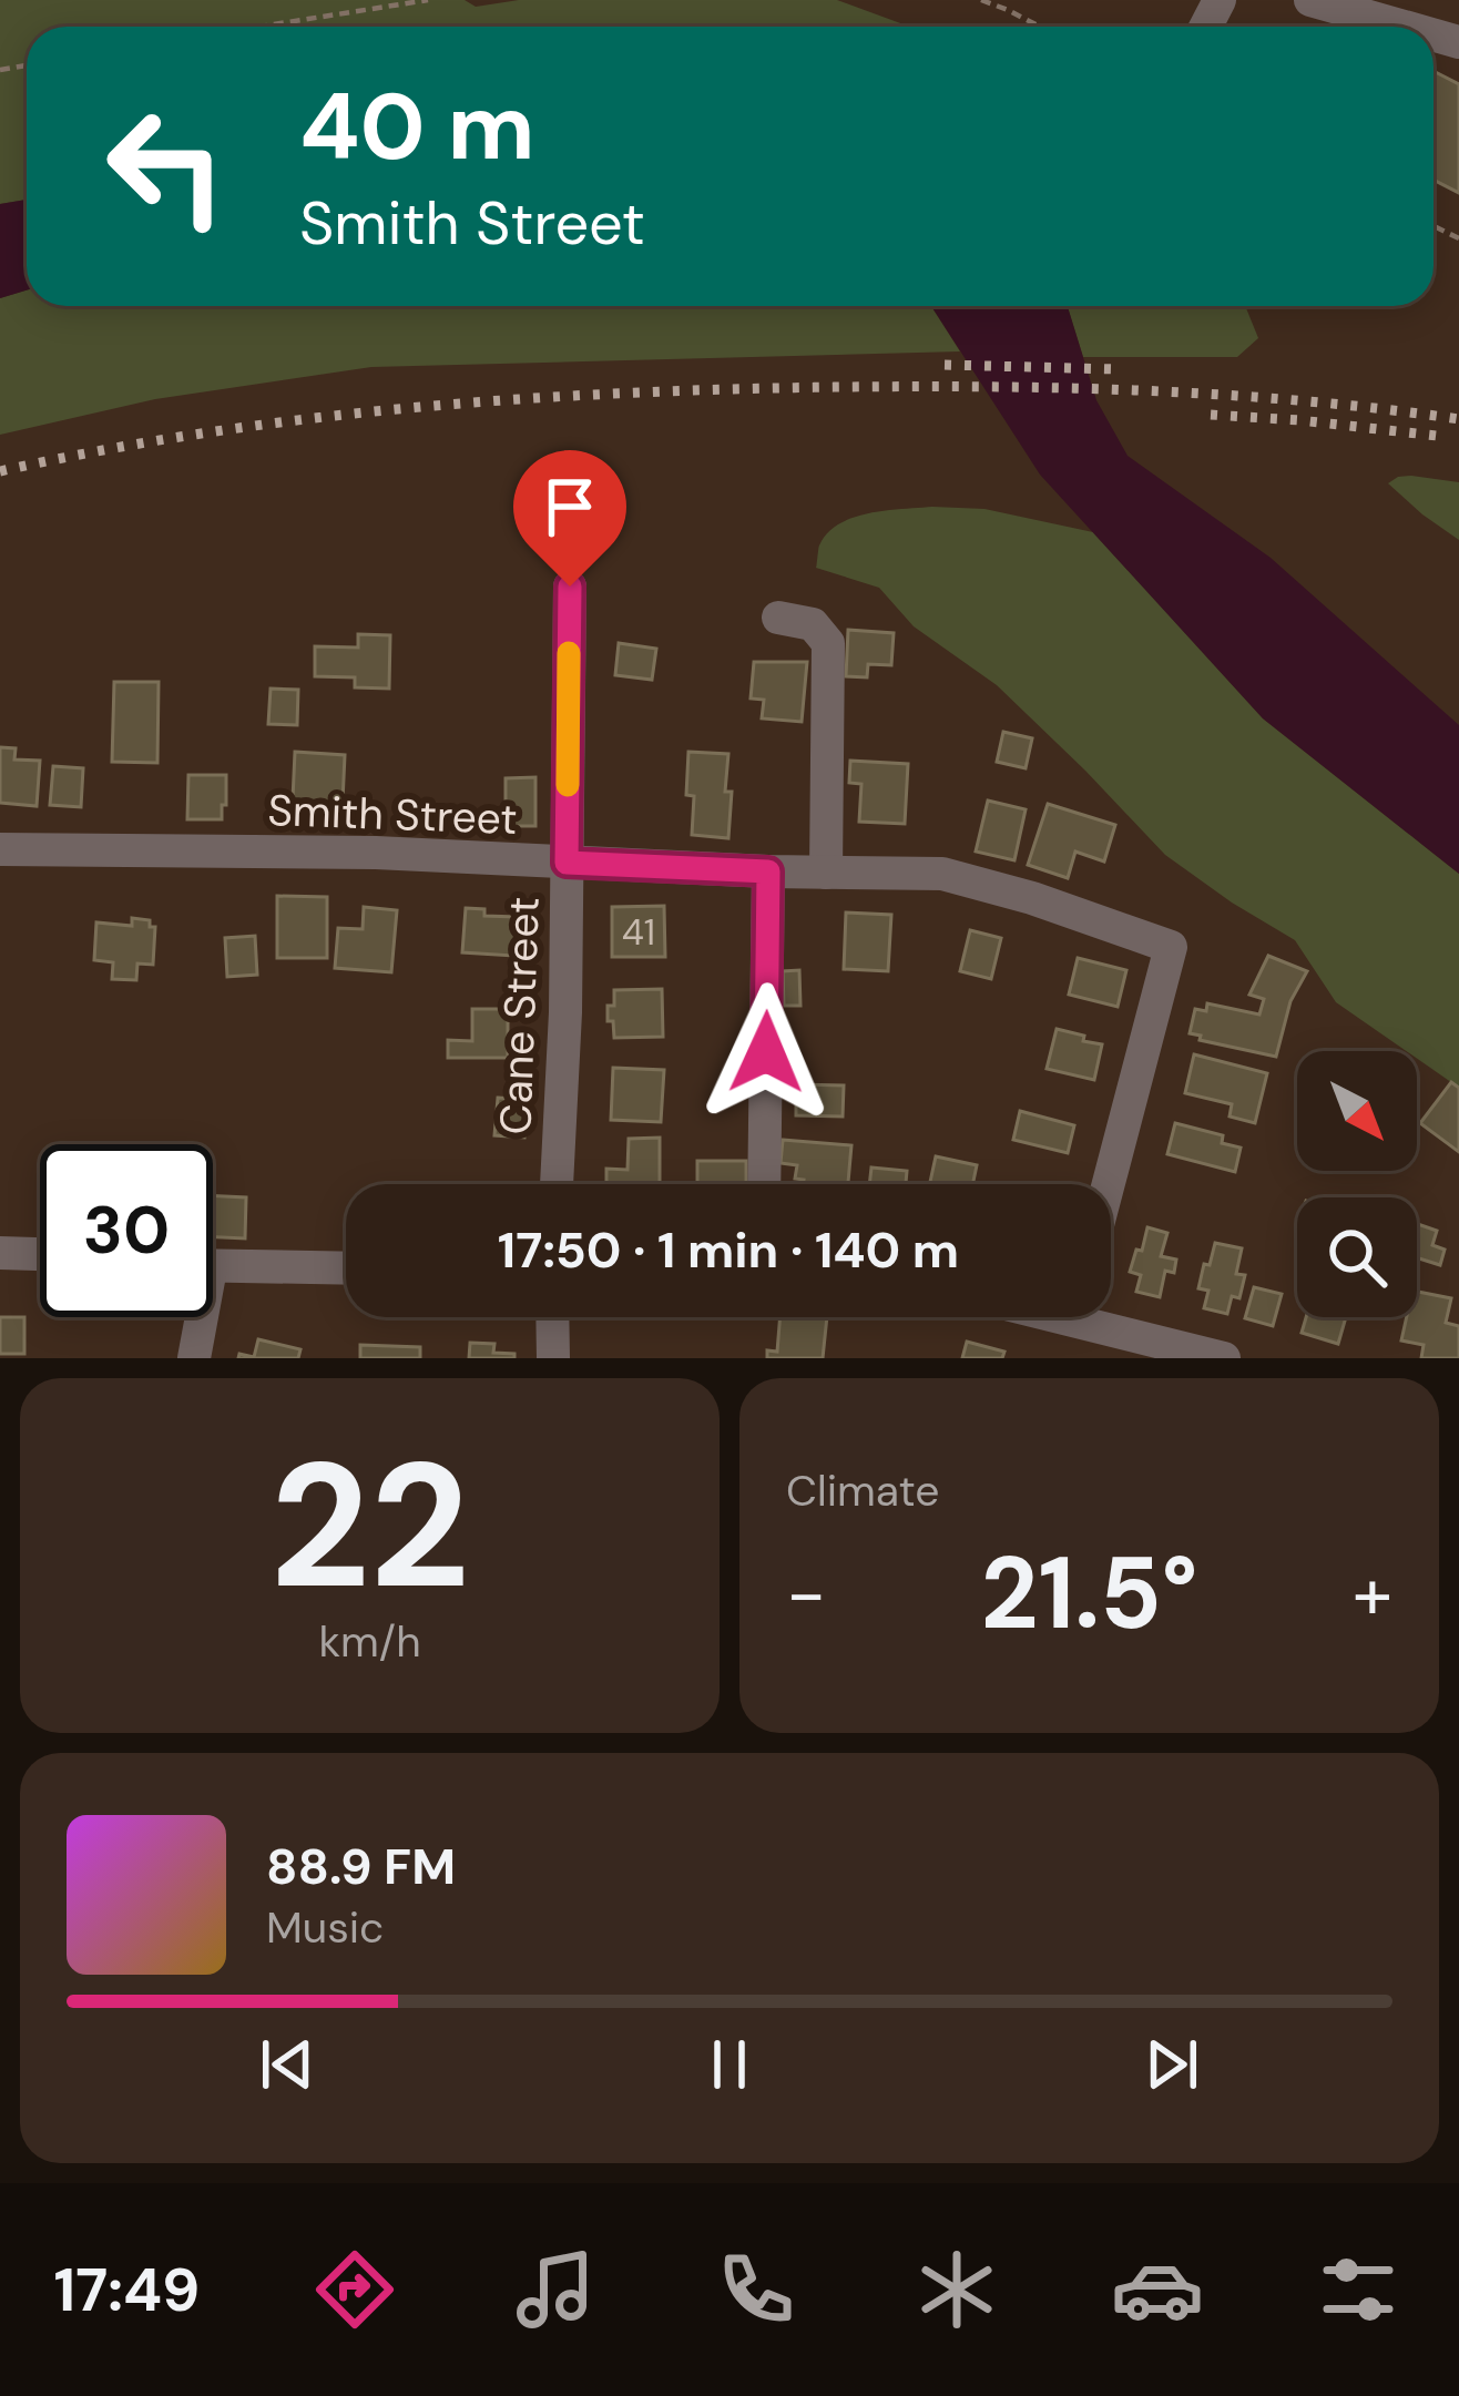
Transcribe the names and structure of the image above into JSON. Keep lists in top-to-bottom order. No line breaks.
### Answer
{"streets":{"street":["Smith Street","Cane Street"]},"crossings":[["Smith Street","Cane Street"]],"house_numbers":["41"],"north":"bottom right","page":{"turn":["40 m","Smith Street"],"limit":"30","trip":"17:50 · 1 min · 140 m","tile":[["22","km/h"],"Climate"],"heat":["−","21.5°","+"],"song":["88.9 FM","Music"],"tabs":"17:49"}}
